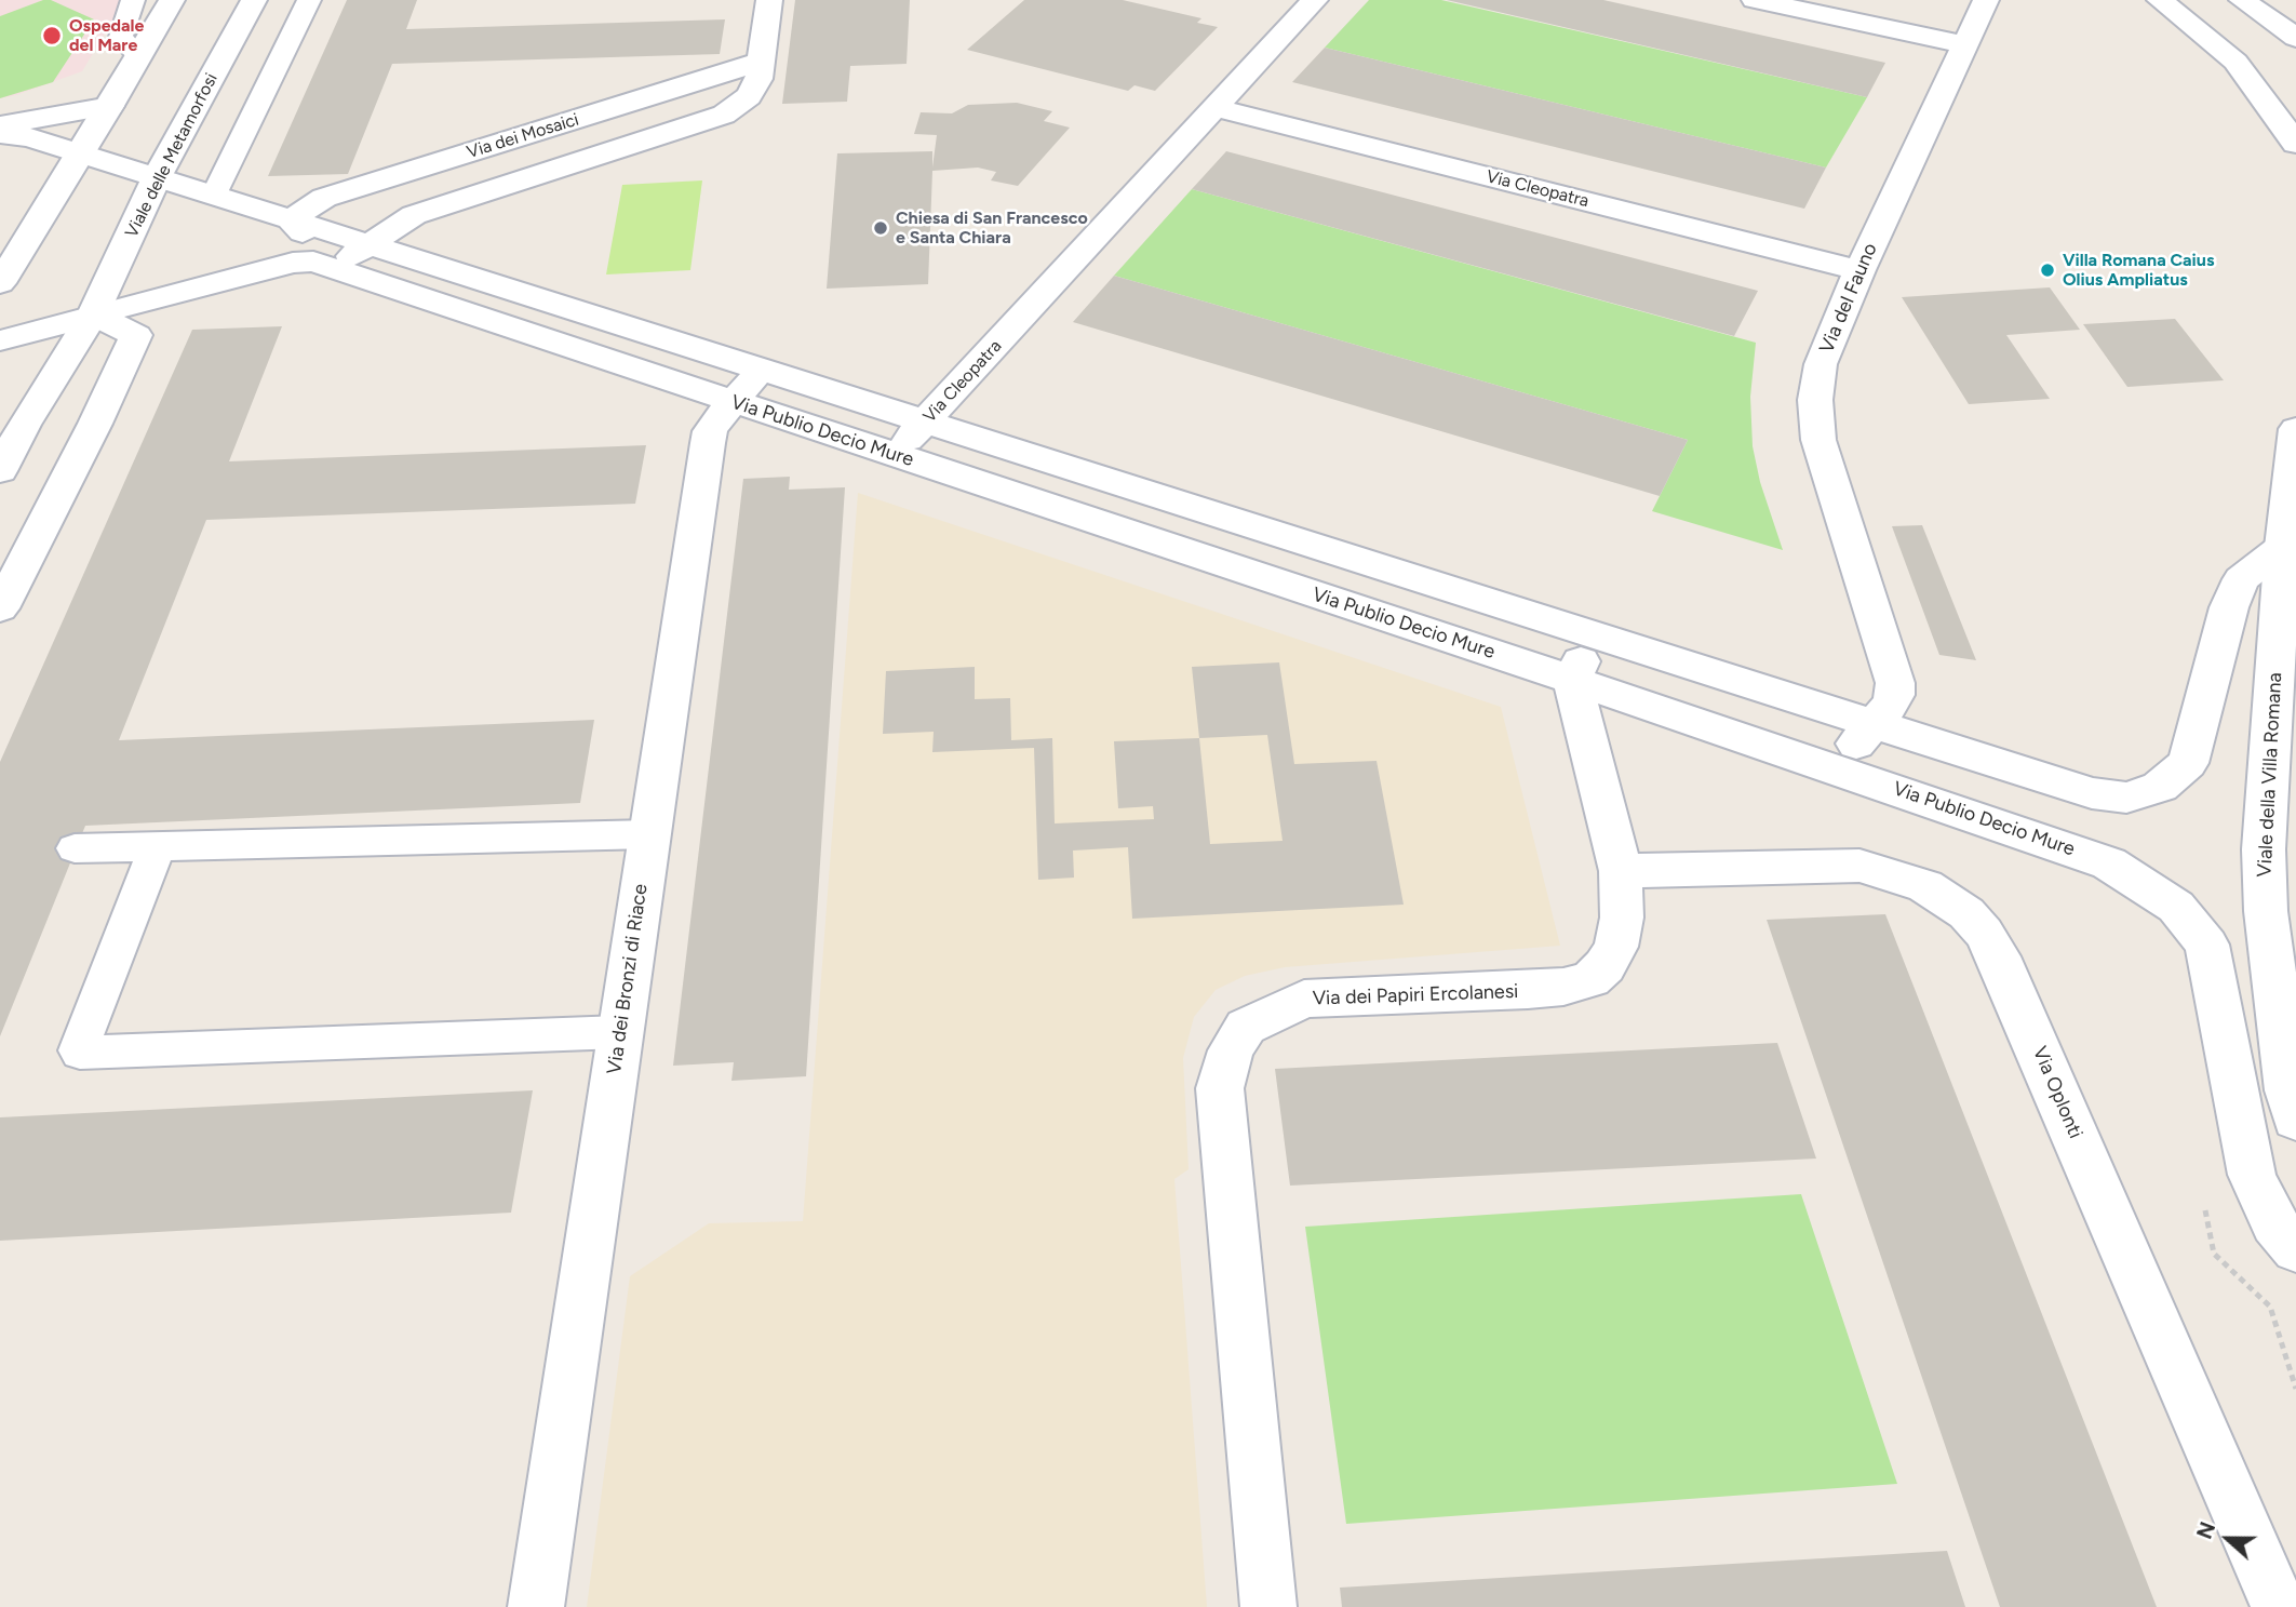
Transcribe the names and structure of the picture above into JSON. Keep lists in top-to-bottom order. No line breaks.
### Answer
{"streets":{"street":["Via dei Mosaici","Viale delle Metamorfosi","Via Cleopatra","Via del Fauno","Via Publio Decio Mure","Viale della Villa Romana","Via dei Bronzi di Riace","Via dei Papiri Ercolanesi","Via Oplonti"]},"crossings":[["Via dei Mosaici","Via Publio Decio Mure"],["Viale delle Metamorfosi","Via Publio Decio Mure"],["Via Cleopatra","Via del Fauno"],["Via Cleopatra","Via Publio Decio Mure"],["Via del Fauno","Via Publio Decio Mure"],["Via Publio Decio Mure","Viale della Villa Romana"],["Via Publio Decio Mure","Via dei Bronzi di Riace"],["Via Publio Decio Mure","Via dei Papiri Ercolanesi"],["Via dei Papiri Ercolanesi","Via Oplonti"]],"places":["Ospedale del Mare","Chiesa di San Francesco e Santa Chiara","Villa Romana Caius Olius Ampliatus"],"north":"left"}
